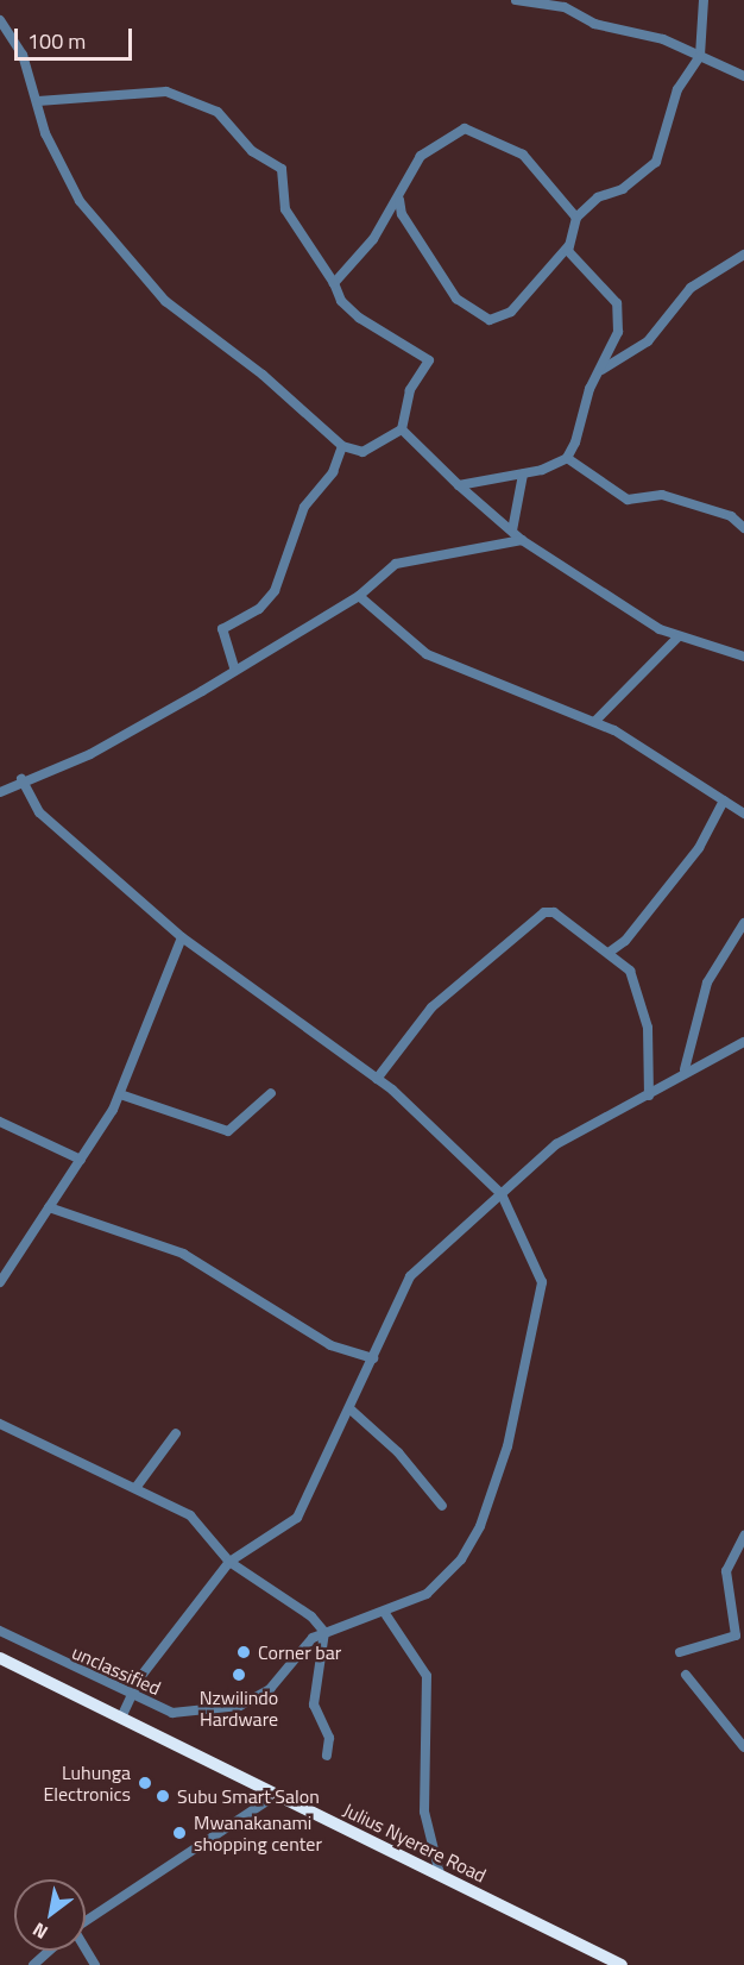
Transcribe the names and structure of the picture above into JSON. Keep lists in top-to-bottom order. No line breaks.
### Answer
{"streets":{"highway":["Julius Nyerere Road"],"street":["unclassified"]},"places":["Corner bar","Nzwilindo Hardware","Luhunga Electronics","Subu Smart Salon","Mwanakanami shopping center"],"scale_bar":"100 m","north":"bottom left"}
